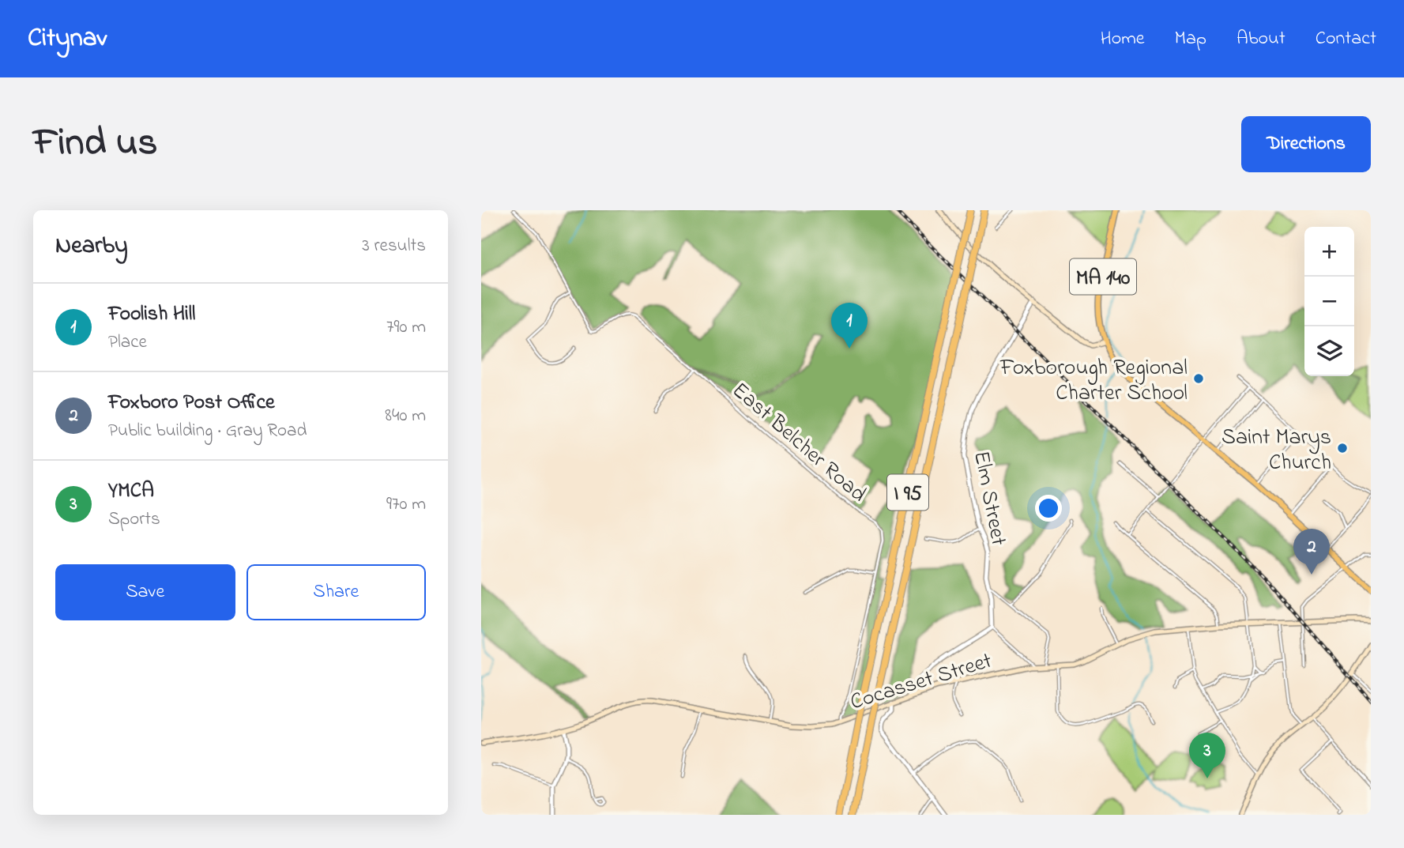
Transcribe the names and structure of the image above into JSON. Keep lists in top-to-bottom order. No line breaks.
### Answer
{"streets":{"highway":["I 95"],"main road":["MA 140","Cocasset Street"],"street":["East Belcher Road","Elm Street"]},"crossings":[["East Belcher Road","Cocasset Street"]],"places":["Foxborough Regional Charter School","Saint Marys Church"],"page":{"header":"Citynav","nav":["Home","Map","About","Contact"],"title":"Find us","buttons":["Directions",["Save","Share"]],"heading":["Nearby","3 results"],"map_buttons":["+","−"],"list":[{"mark":"1","name":"Foolish Hill","note":"Place","value":"790 m"},{"mark":"2","name":"Foxboro Post Office","note":"Public building · Gray Road","value":"840 m"},{"mark":"3","name":"YMCA","note":"Sports","value":"970 m"}],"pins":["1","2","3"]}}
